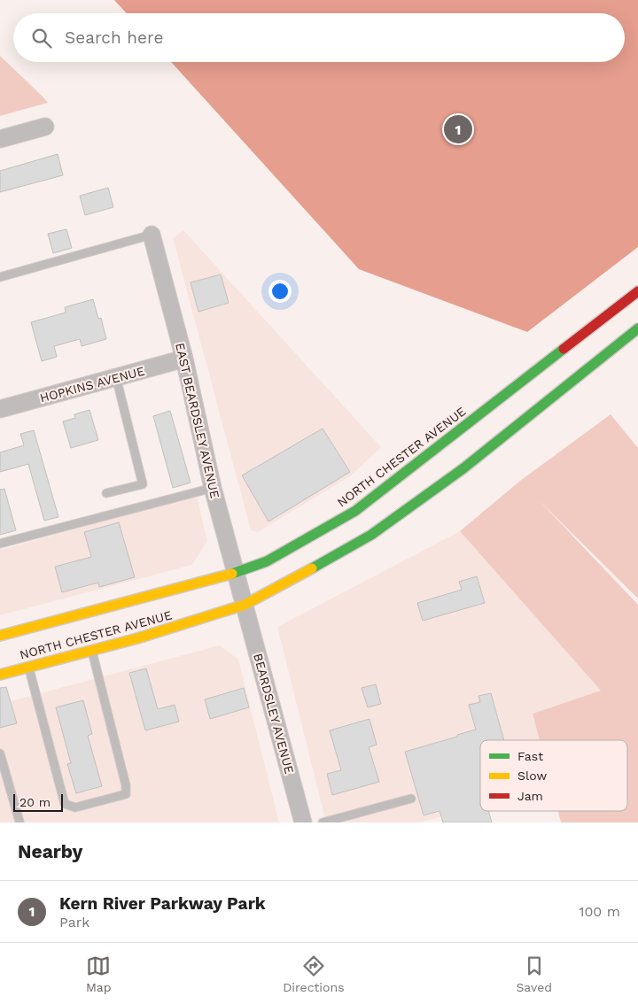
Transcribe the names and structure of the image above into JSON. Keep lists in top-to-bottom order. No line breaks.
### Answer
{"streets":{"main road":["NORTH CHESTER AVENUE"],"street":["HOPKINS AVENUE","EAST BEARDSLEY AVENUE","BEARDSLEY AVENUE"]},"crossings":[["HOPKINS AVENUE","EAST BEARDSLEY AVENUE"],["EAST BEARDSLEY AVENUE","NORTH CHESTER AVENUE"],["EAST BEARDSLEY AVENUE","BEARDSLEY AVENUE"],["NORTH CHESTER AVENUE","BEARDSLEY AVENUE"]],"legend":["Fast","Slow","Jam"],"scale_bar":"20 m","page":{"search":"Search here","pins":"1","scale":"20 m","heading":"Nearby","list":[{"mark":"1","name":"Kern River Parkway Park","note":"Park","value":"100 m"}],"nav":["Map","Directions","Saved"]}}
